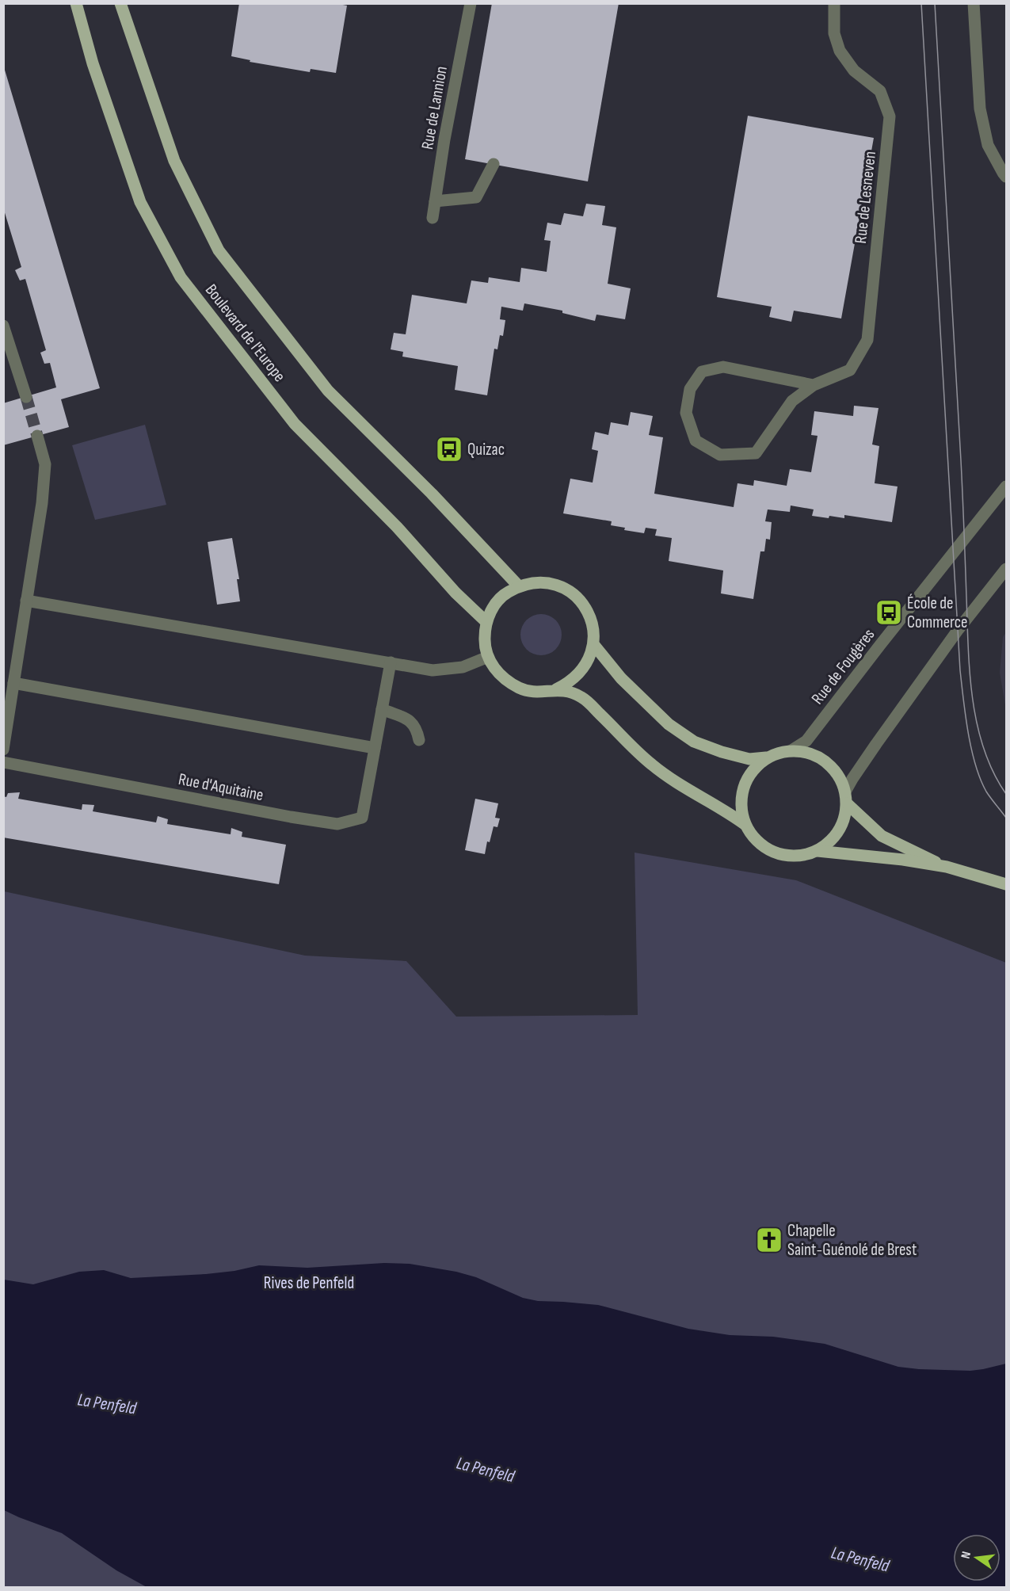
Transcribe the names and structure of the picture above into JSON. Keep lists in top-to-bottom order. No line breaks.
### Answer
{"streets":{"main road":["Boulevard de l'Europe"],"street":["Rue de Lannion","Rue de Lesneven","Rue de Fougères","Rue d'Aquitaine"]},"water":["La Penfeld"],"parks":["Rives de Penfeld"],"places":{"bus stop":["Quizac","École de Commerce"],"church":["Chapelle Saint-Guénolé de Brest"]},"north":"left"}
